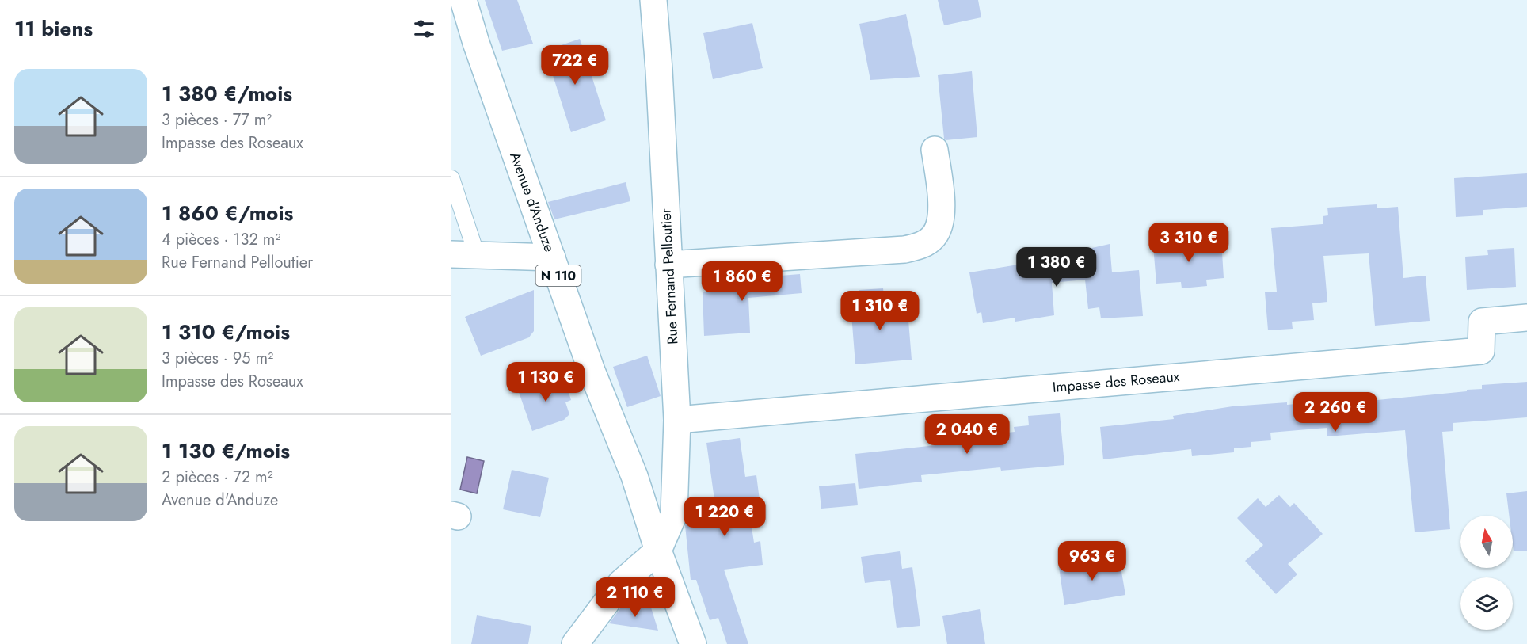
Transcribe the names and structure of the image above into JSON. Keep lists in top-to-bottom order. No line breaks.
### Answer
{"streets":{"street":["Avenue d'Anduze","N 110","Rue Fernand Pelloutier","Impasse des Roseaux"]},"crossings":[["Avenue d'Anduze","Rue Fernand Pelloutier"],["Rue Fernand Pelloutier","Impasse des Roseaux"]],"north":"top","page":{"heading":"11 biens","price":["722 €","3 310 €","1 380 €","1 860 €","1 310 €","1 130 €","2 260 €","2 040 €","1 220 €","963 €","2 110 €"],"list":[{"name":"1 380 €/mois","note":"3 pièces · 77 m² · Impasse des Roseaux"},{"name":"1 860 €/mois","note":"4 pièces · 132 m² · Rue Fernand Pelloutier"},{"name":"1 310 €/mois","note":"3 pièces · 95 m² · Impasse des Roseaux"},{"name":"1 130 €/mois","note":"2 pièces · 72 m² · Avenue d'Anduze"}]}}
